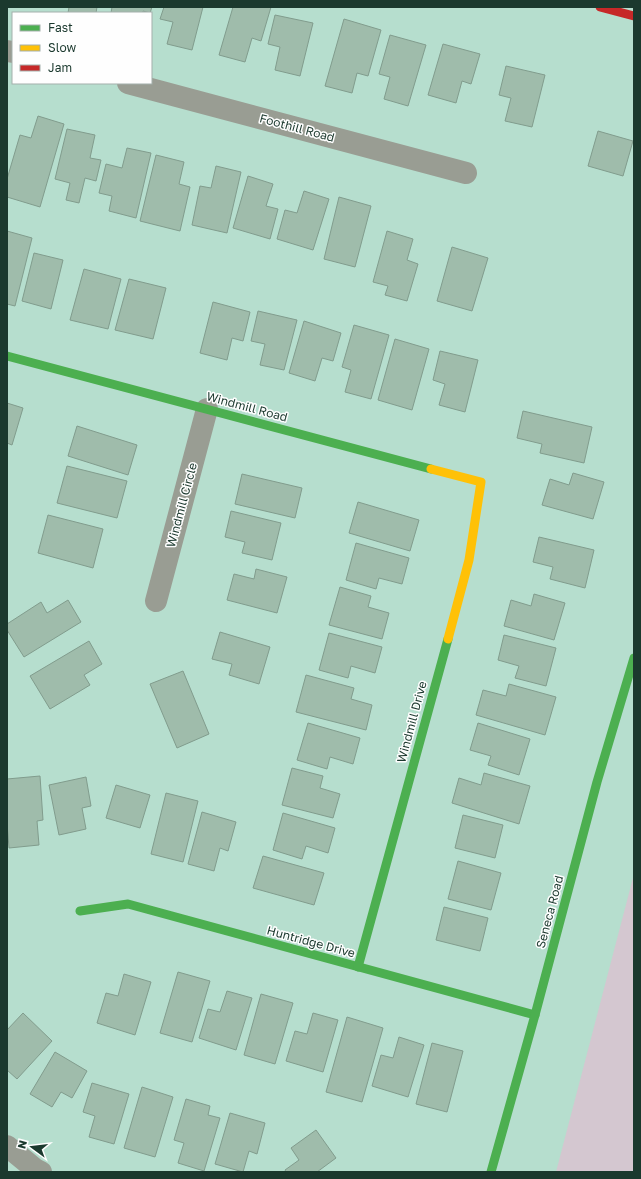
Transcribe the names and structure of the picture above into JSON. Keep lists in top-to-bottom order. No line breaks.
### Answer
{"streets":{"street":["Foothill Road","Windmill Road","Windmill Circle","Windmill Drive","Seneca Road","Huntridge Drive"]},"crossings":[["Windmill Road","Windmill Circle"],["Windmill Road","Windmill Drive"],["Windmill Drive","Huntridge Drive"],["Seneca Road","Huntridge Drive"]],"legend":["Fast","Slow","Jam"],"north":"left"}
